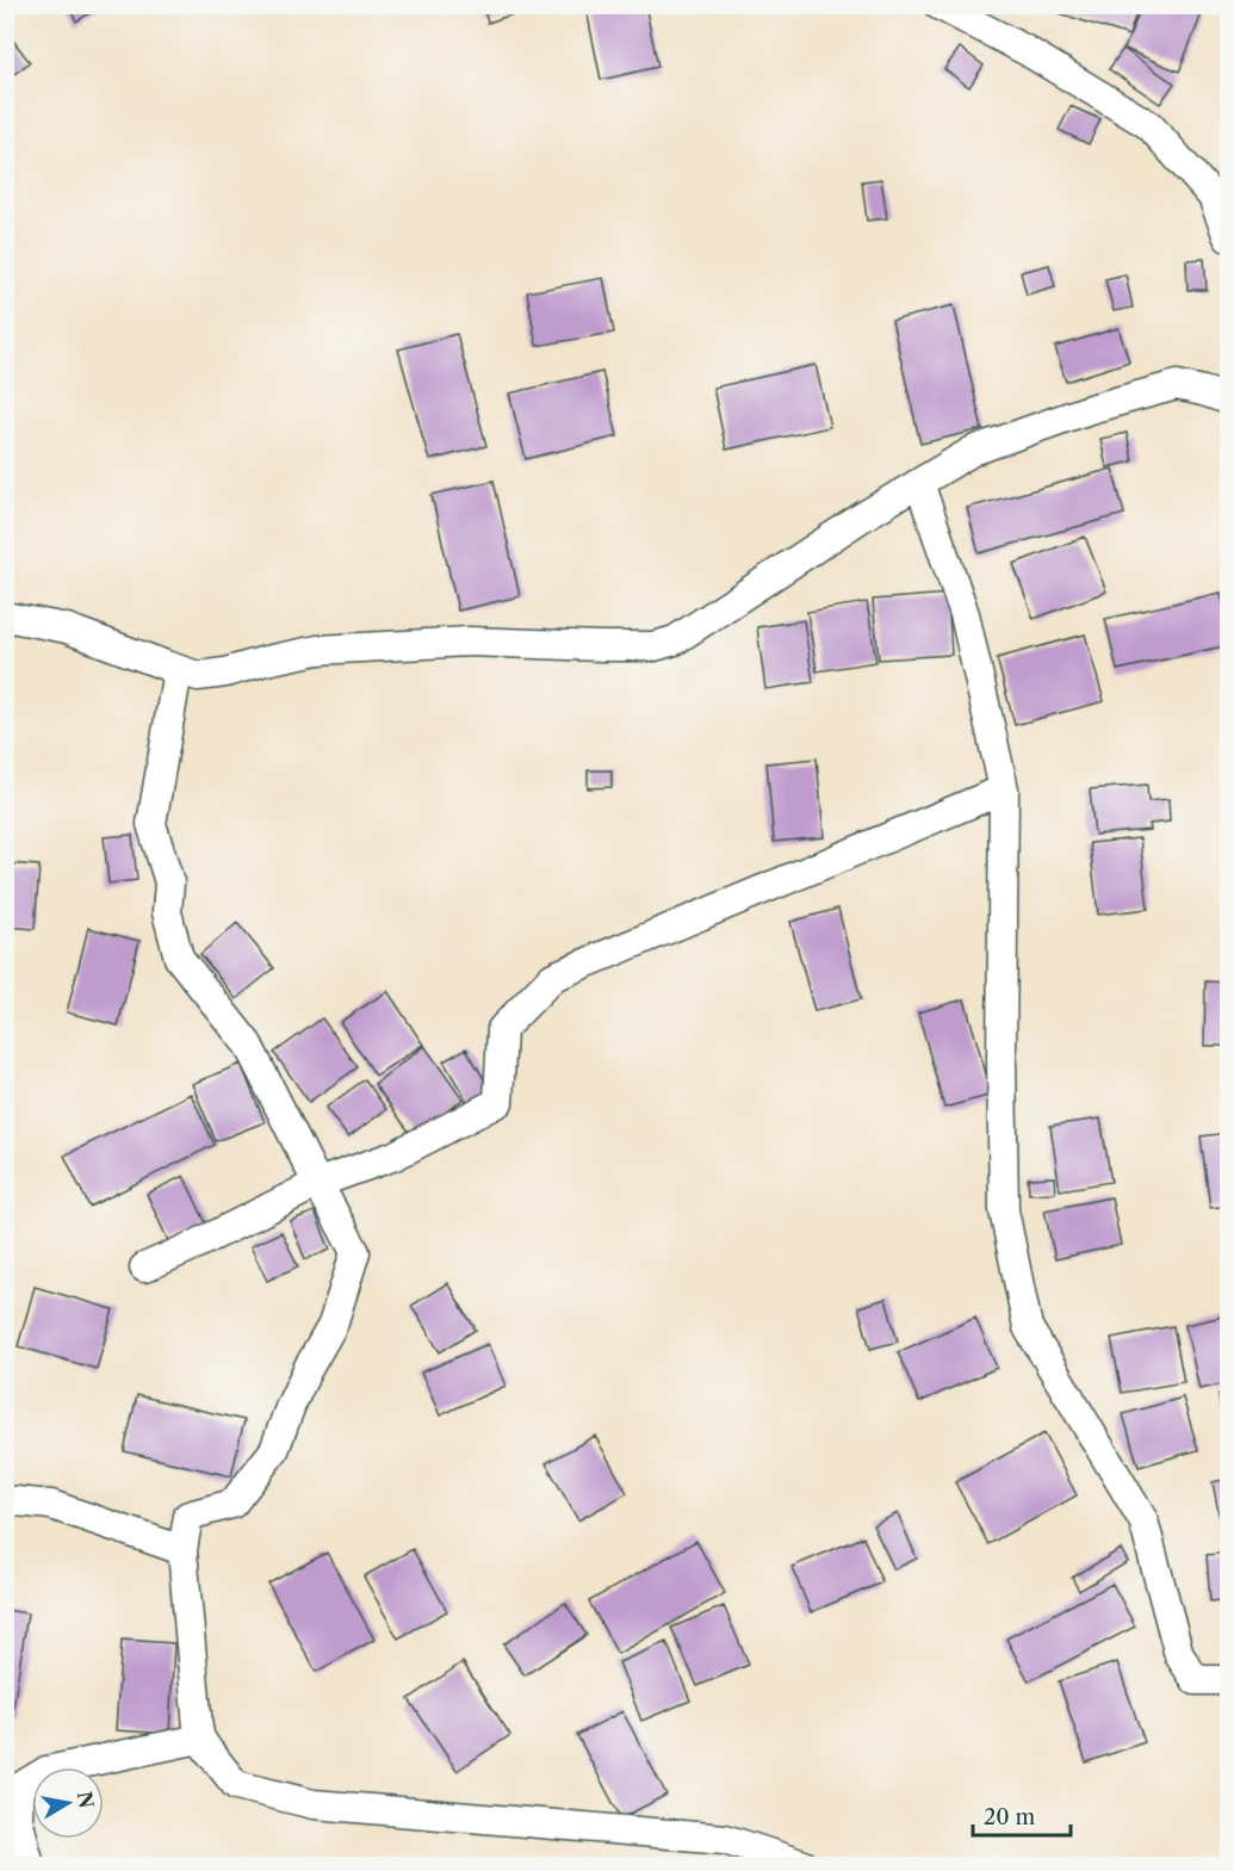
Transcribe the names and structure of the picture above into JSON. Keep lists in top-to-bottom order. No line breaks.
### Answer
{"scale_bar":"20 m","north":"right"}
